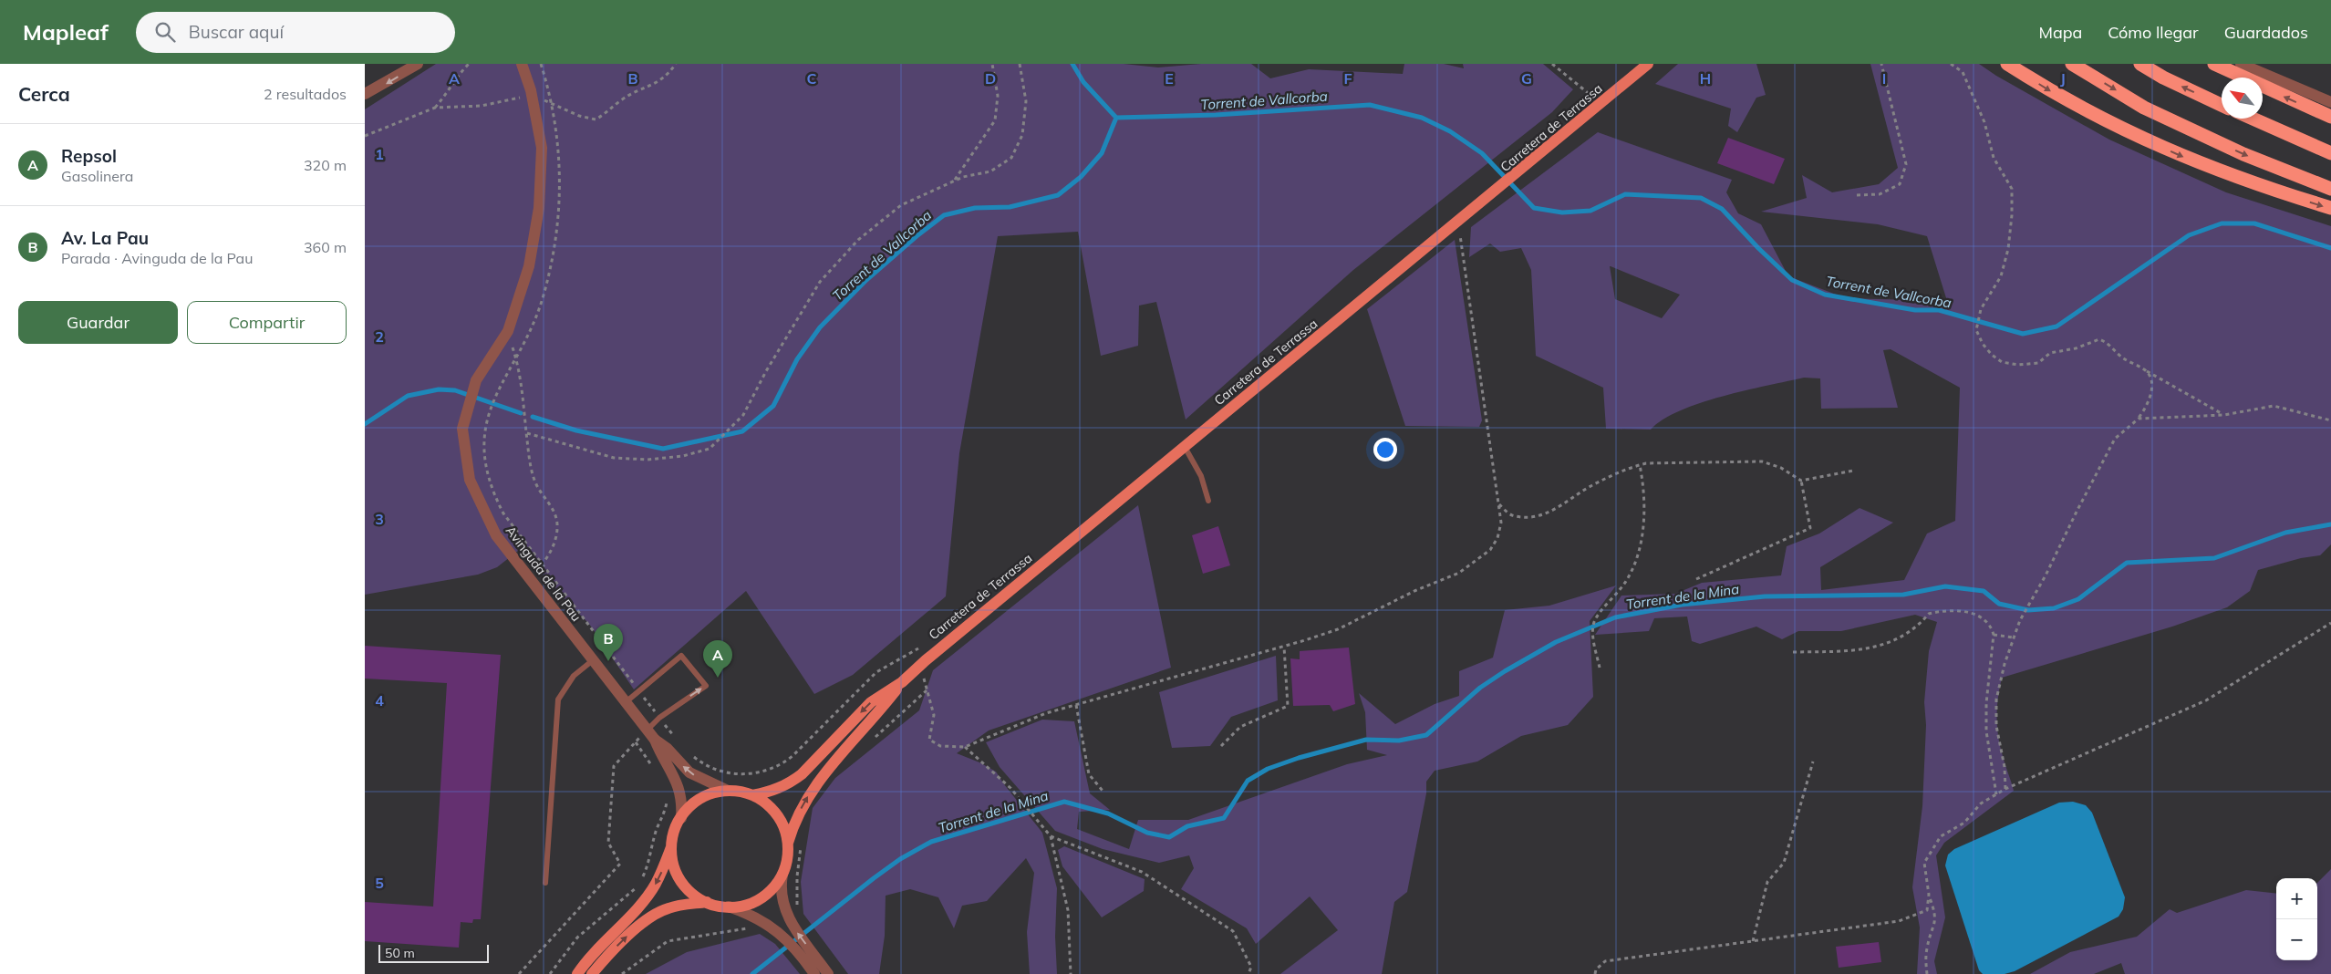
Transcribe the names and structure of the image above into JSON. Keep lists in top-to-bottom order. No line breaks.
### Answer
{"streets":{"main road":["Carretera de Terrassa"],"street":["Avinguda de la Pau"]},"crossings":[["Carretera de Terrassa","Avinguda de la Pau"]],"water":["Torrent de Vallcorba","Torrent de la Mina"],"scale_bar":"50 m","north":"top left","page":{"header":"Mapleaf","search":"Buscar aquí","nav":["Mapa","Cómo llegar","Guardados"],"heading":["Cerca","2 resultados"],"list":[{"mark":"A","name":"Repsol","note":"Gasolinera","value":"320 m"},{"mark":"B","name":"Av. La Pau","note":"Parada · Avinguda de la Pau","value":"360 m"}],"buttons":["Guardar","Compartir"],"pins":["B","A"],"map_buttons":["+","−"],"scale":"50 m"},"grid":{"columns":["A","B","C","D","E","F","G","H","I","J"],"rows":["1","2","3","4","5"]}}
